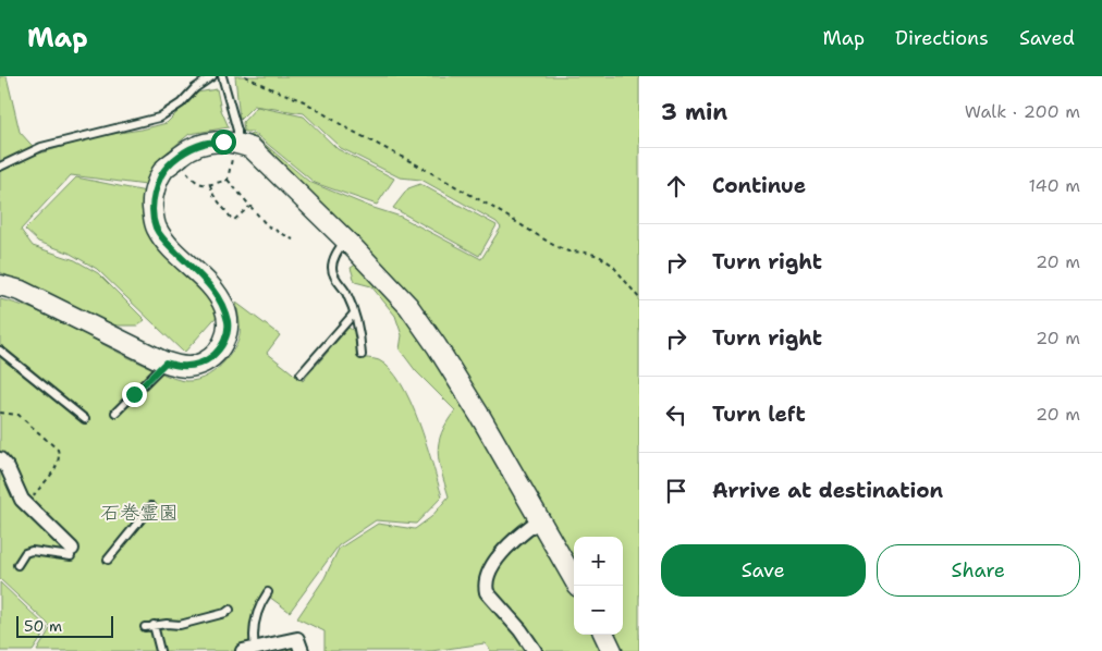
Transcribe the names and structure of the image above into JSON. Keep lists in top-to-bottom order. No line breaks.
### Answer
{"parks":["石巻霊園"],"scale_bar":"50 m","page":{"header":"Map","nav":["Map","Directions","Saved"],"heading":["3 min","Walk · 200 m"],"list":[["Continue","140 m"],["Turn right","20 m"],["Turn right","20 m"],["Turn left","20 m"],"Arrive at destination"],"buttons":["Save","Share"],"map_buttons":["+","−"],"scale":"50 m"}}
